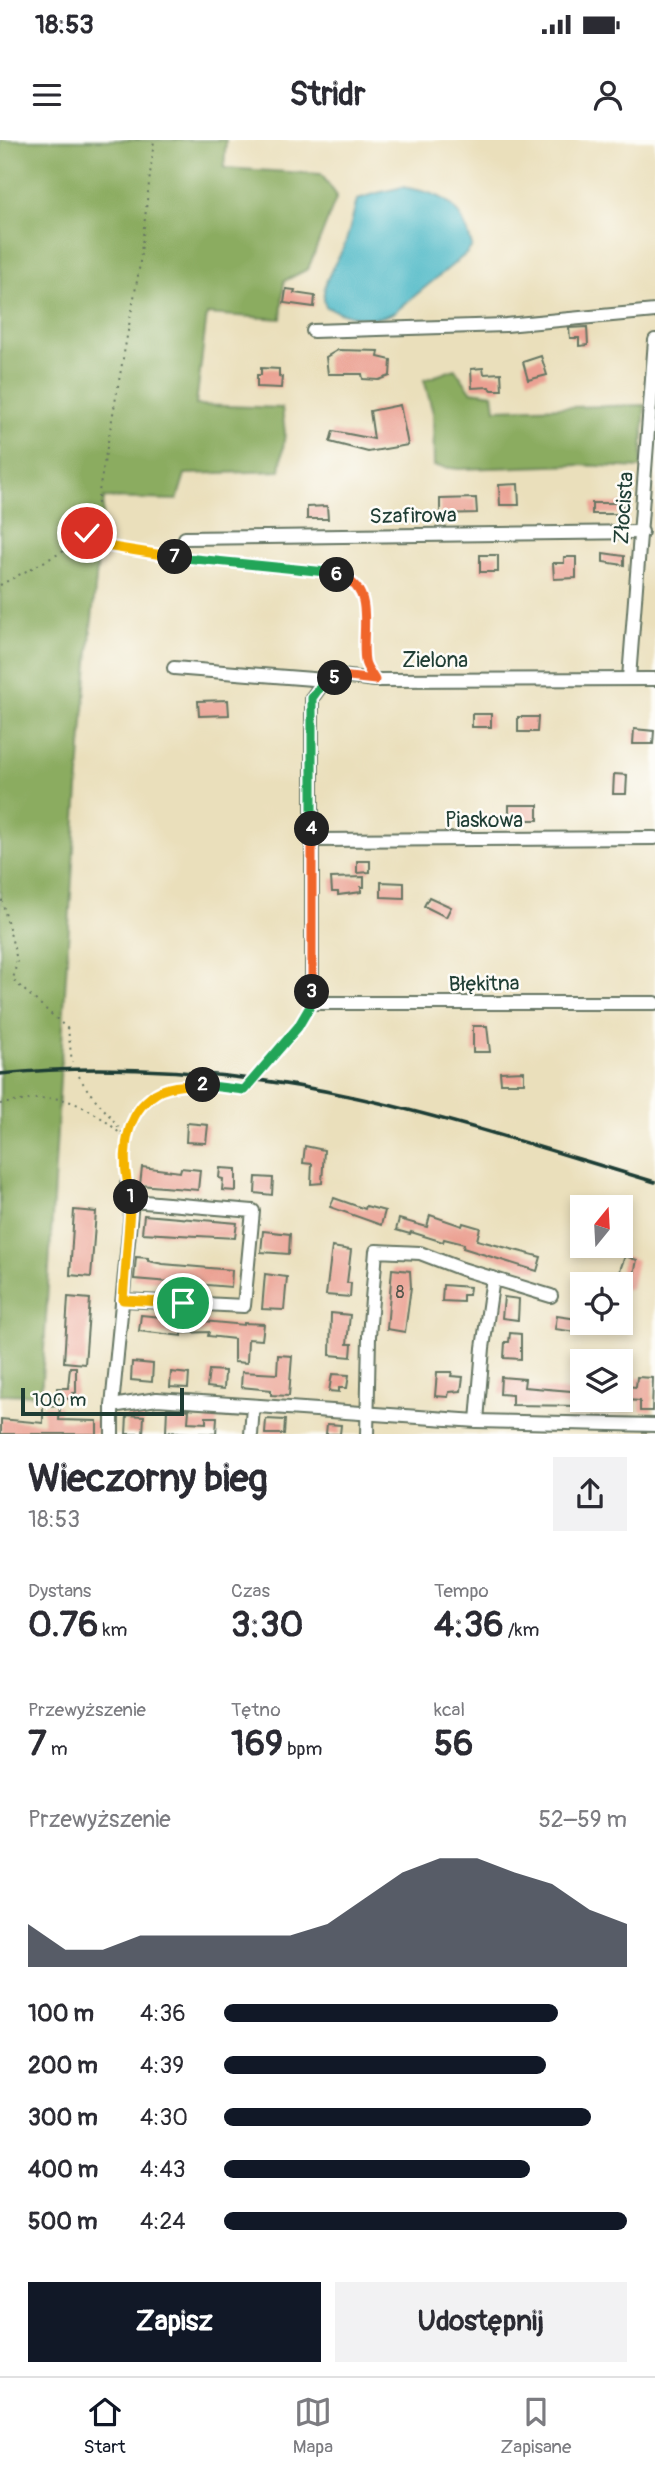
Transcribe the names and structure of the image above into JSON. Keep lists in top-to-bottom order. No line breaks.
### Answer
{"streets":{"street":["Złocista","Szafirowa","Zielona","Piaskowa","Błękitna"]},"crossings":[["Złocista","Szafirowa"],["Złocista","Zielona"]],"house_numbers":["8"],"scale_bar":"100 m","north":"top","page":{"status":"18:53","header":"Stridr","pins":["7","6","5","4","3","2","1"],"scale":"100 m","heading":["Wieczorny bieg","18:53"],"stats":[["Dystans","0.76 km"],["Czas","3:30"],["Tempo","4:36 /km"],["Przewyższenie","7 m"],["Tętno","169 bpm"],["kcal","56"]],"chart":["Przewyższenie","52–59 m"],"list":[{"name":"100 m","note":"4:36"},{"name":"200 m","note":"4:39"},{"name":"300 m","note":"4:30"},{"name":"400 m","note":"4:43"},{"name":"500 m","note":"4:24"}],"buttons":["Zapisz","Udostępnij"],"tabs":["Start","Mapa","Zapisane"]}}
